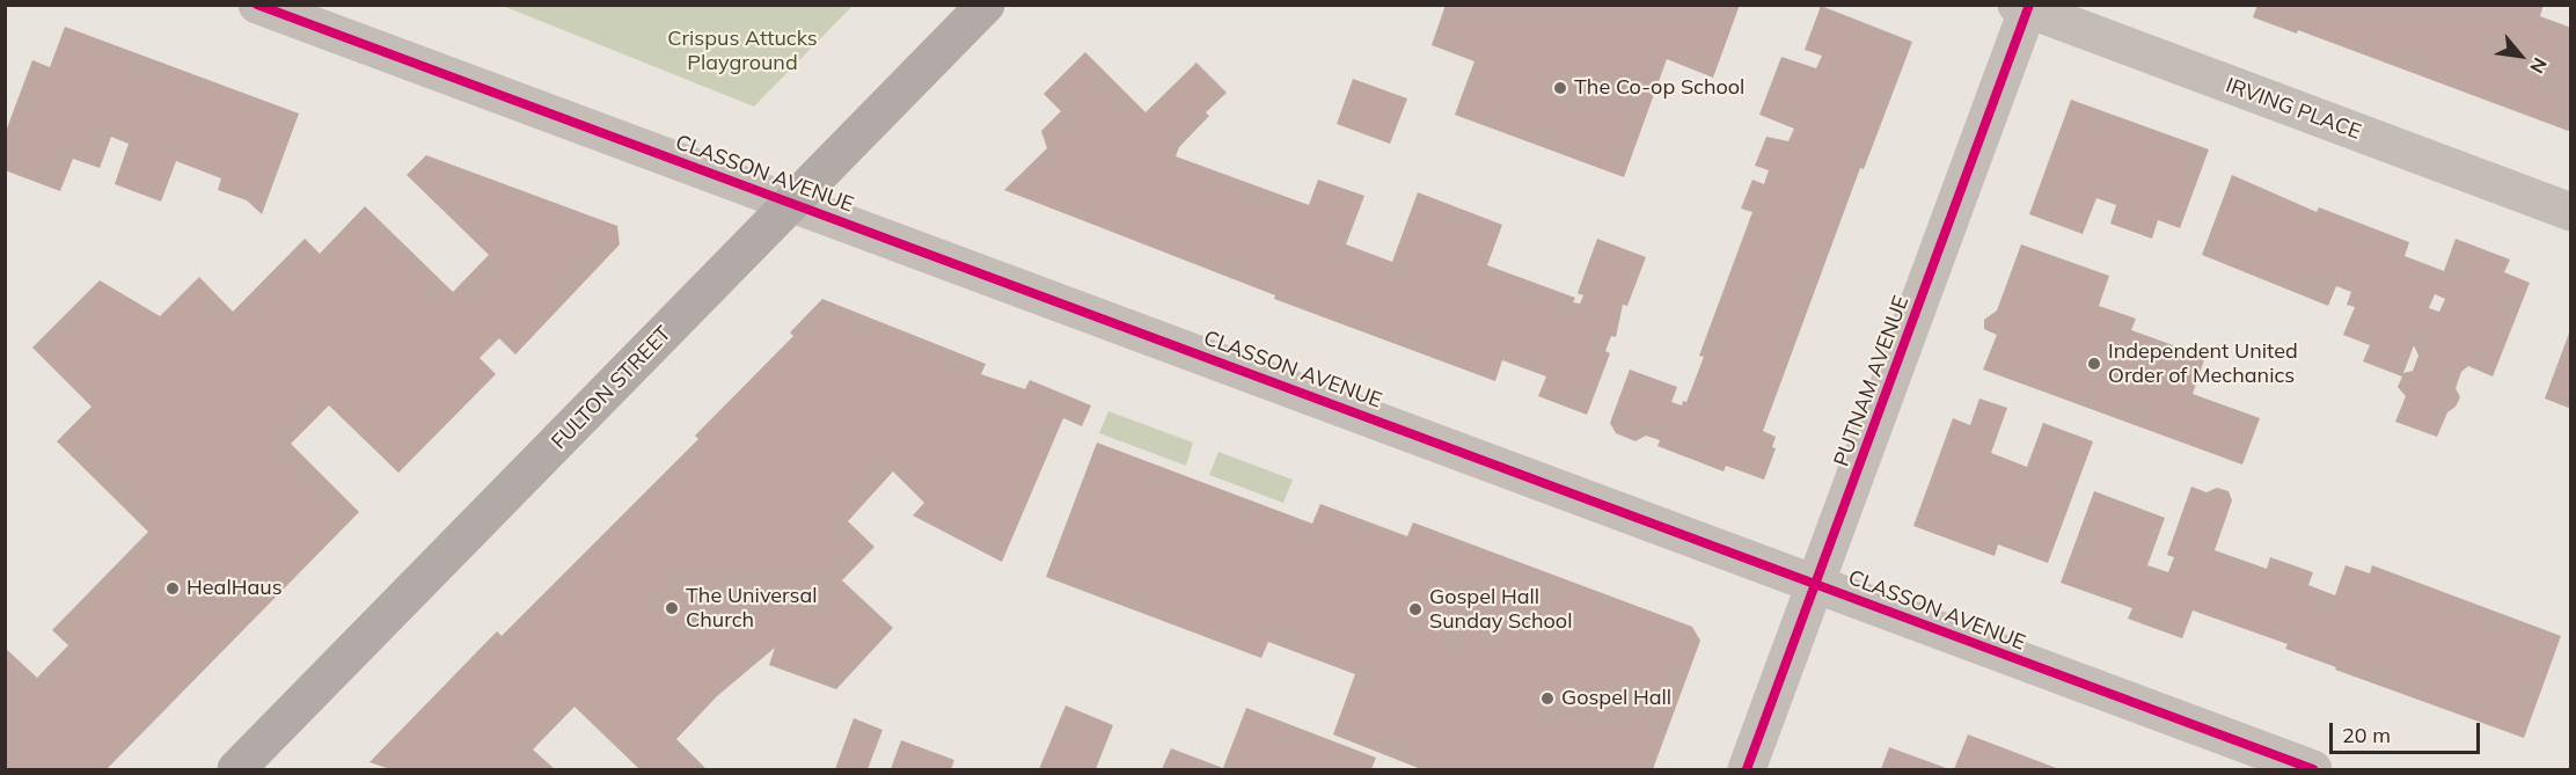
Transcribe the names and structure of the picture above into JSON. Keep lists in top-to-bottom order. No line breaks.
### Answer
{"streets":{"main road":["FULTON STREET"],"street":["IRVING PLACE","CLASSON AVENUE","PUTNAM AVENUE"]},"crossings":[["IRVING PLACE","PUTNAM AVENUE"],["CLASSON AVENUE","PUTNAM AVENUE"],["CLASSON AVENUE","FULTON STREET"]],"parks":["Crispus Attucks Playground"],"places":["The Co-op School","Independent United Order of Mechanics","HealHaus","The Universal Church","Gospel Hall Sunday School","Gospel Hall"],"scale_bar":"20 m","north":"bottom right"}
